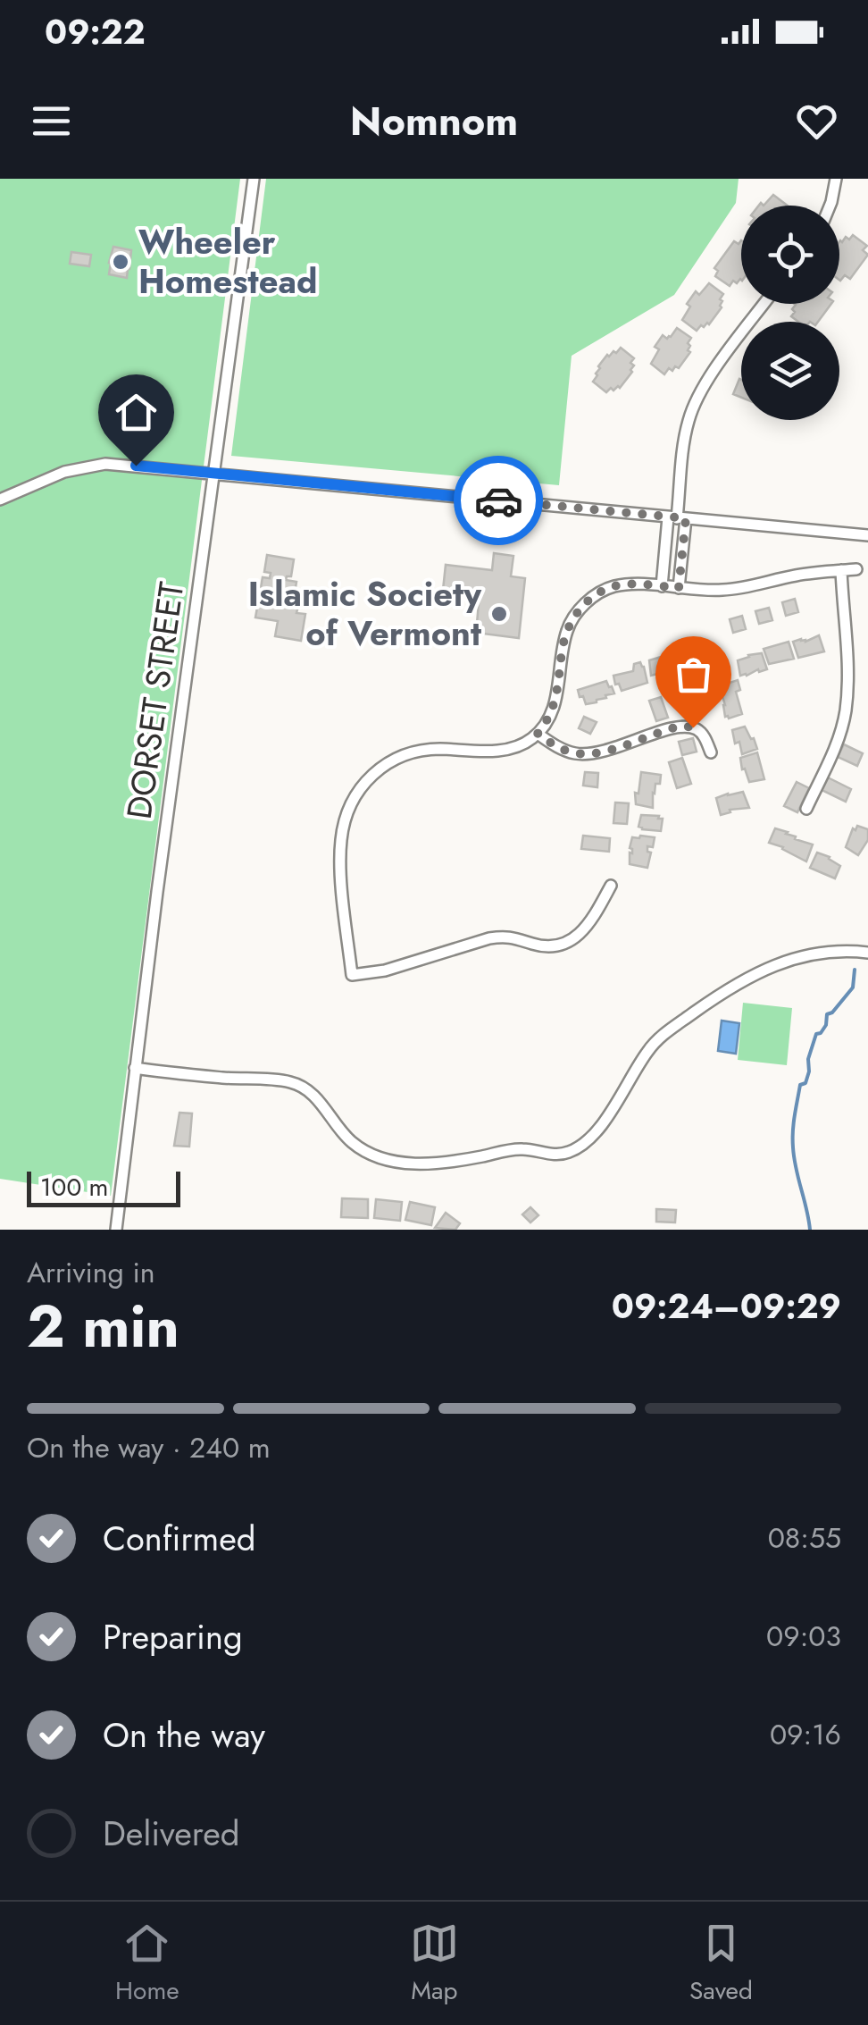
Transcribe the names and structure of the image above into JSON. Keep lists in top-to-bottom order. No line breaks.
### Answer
{"streets":{"street":["DORSET STREET"]},"places":["Wheeler Homestead","Islamic Society of Vermont"],"scale_bar":"100 m","page":{"status":"09:22","header":"Nomnom","scale":"100 m","heading":["2 min","Arriving in","09:24–09:29"],"bar":"On the way · 240 m","list":[["Confirmed","08:55"],["Preparing","09:03"],["On the way","09:16"],"Delivered"],"tabs":["Home","Map","Saved"]}}
